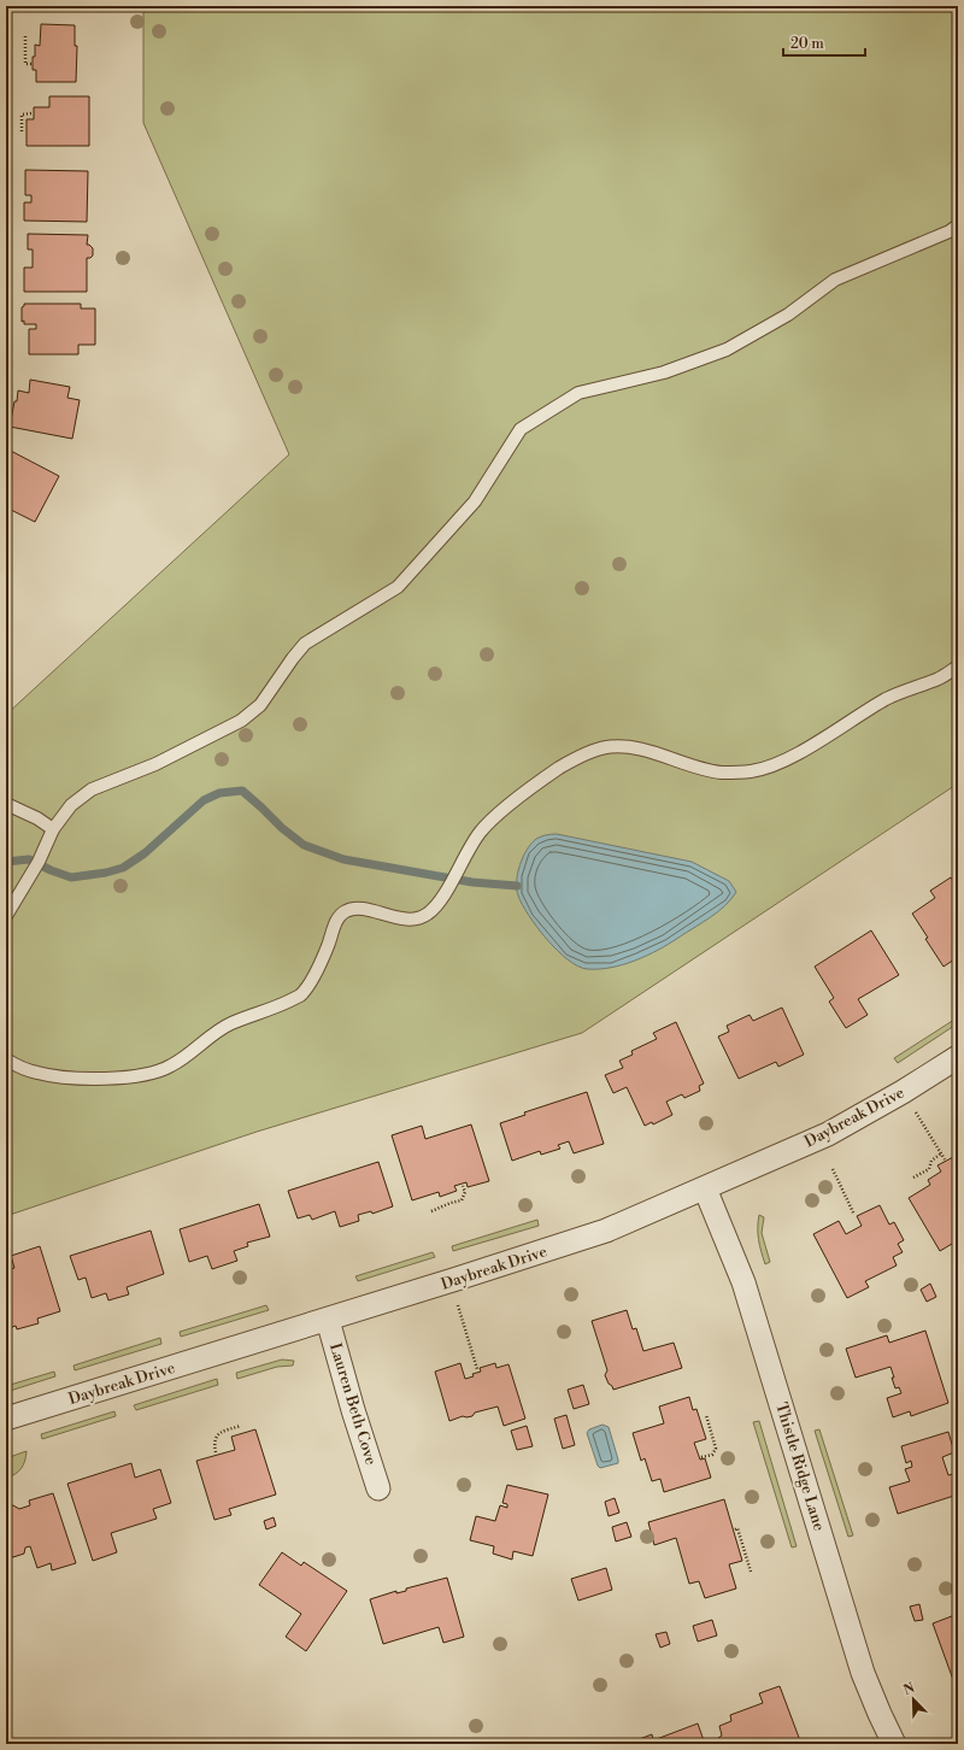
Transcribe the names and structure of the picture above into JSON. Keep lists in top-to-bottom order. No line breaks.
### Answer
{"streets":{"street":["Daybreak Drive","Lauren Beth Cove","Thistle Ridge Lane"]},"crossings":[["Daybreak Drive","Lauren Beth Cove"],["Daybreak Drive","Thistle Ridge Lane"]],"scale_bar":"20 m","north":"top left"}
